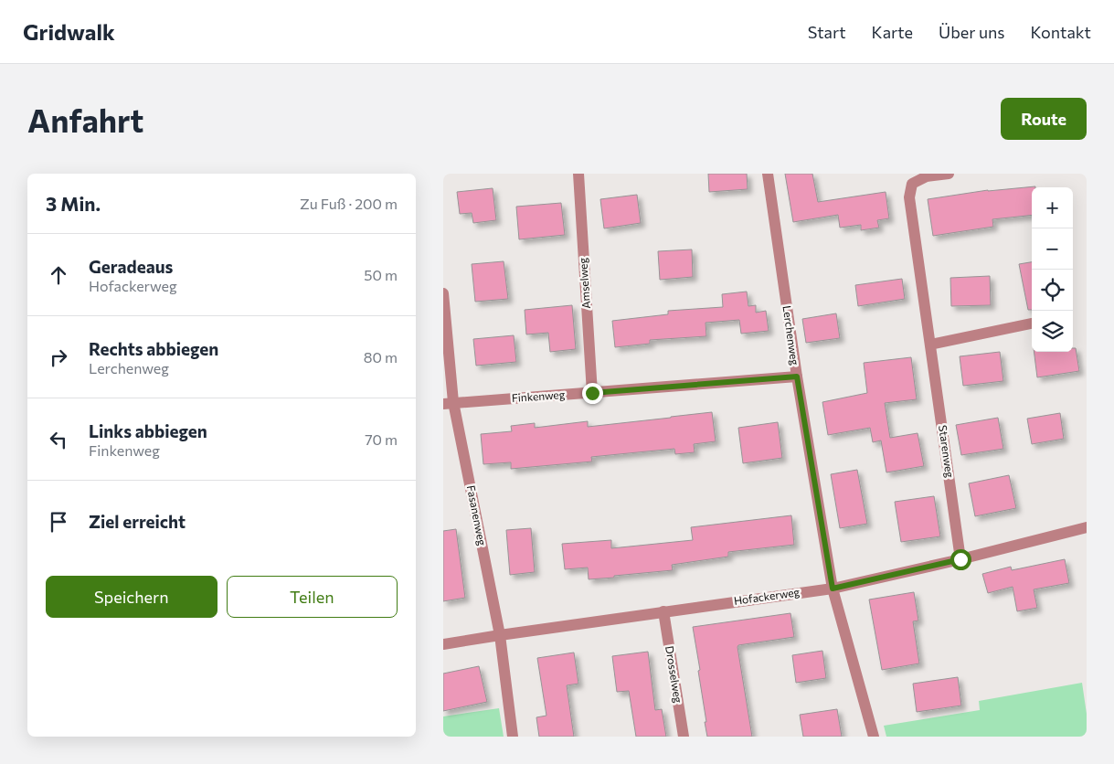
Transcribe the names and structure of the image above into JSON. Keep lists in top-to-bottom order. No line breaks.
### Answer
{"streets":{"street":["Amselweg","Lerchenweg","Finkenweg","Starenweg","Fasanenweg","Hofackerweg","Drosselweg"]},"crossings":[["Amselweg","Finkenweg"],["Lerchenweg","Finkenweg"],["Lerchenweg","Hofackerweg"],["Finkenweg","Fasanenweg"],["Starenweg","Hofackerweg"],["Fasanenweg","Hofackerweg"],["Hofackerweg","Drosselweg"]],"page":{"header":"Gridwalk","nav":["Start","Karte","Über uns","Kontakt"],"buttons":["Route",["Speichern","Teilen"]],"title":"Anfahrt","heading":["3 Min.","Zu Fuß · 200 m"],"map_buttons":["+","−"],"list":[["Geradeaus","Hofackerweg","50 m"],["Rechts abbiegen","Lerchenweg","80 m"],["Links abbiegen","Finkenweg","70 m"],"Ziel erreicht"]}}
